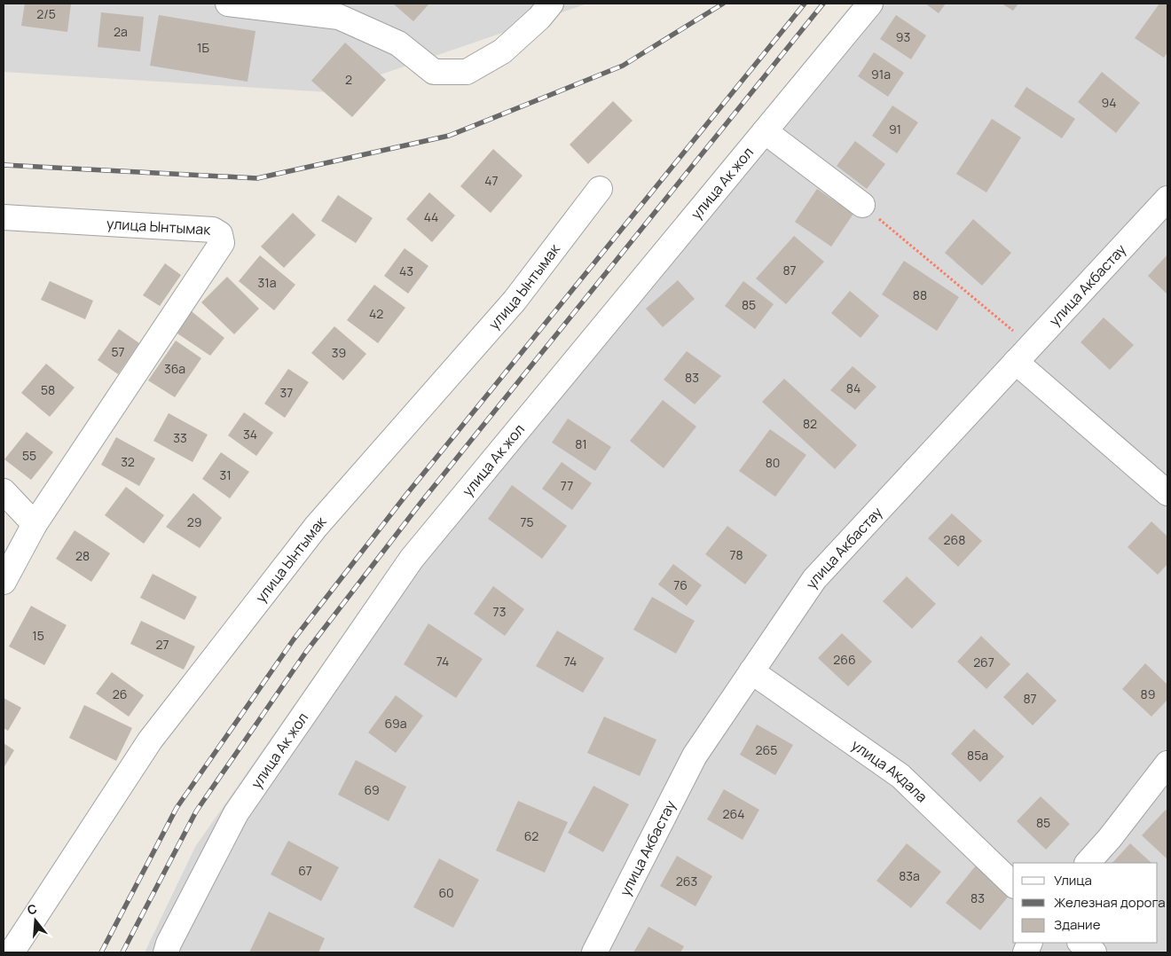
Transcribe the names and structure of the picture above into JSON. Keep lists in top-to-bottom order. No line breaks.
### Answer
{"streets":{"street":["улица Ак жол","улица Ынтымак","улица Акбастау","улица Акдала"]},"crossings":[["улица Акбастау","улица Акдала"]],"house_numbers":["2/5","2а","93","1Б","91а","2","94","91","47","44","87","43","31а","88","85","42","57","39","36а","83","84","58","37","82","34","33","81","55","32","80","31","77","29","75","268","78","28","76","73","15","27","266","74","74","267","26","89","87","69а","265","85а","69","264","85","62","67","83а","263","60","83"],"legend":["Улица","Железная дорога","Здание"],"north":"top"}
